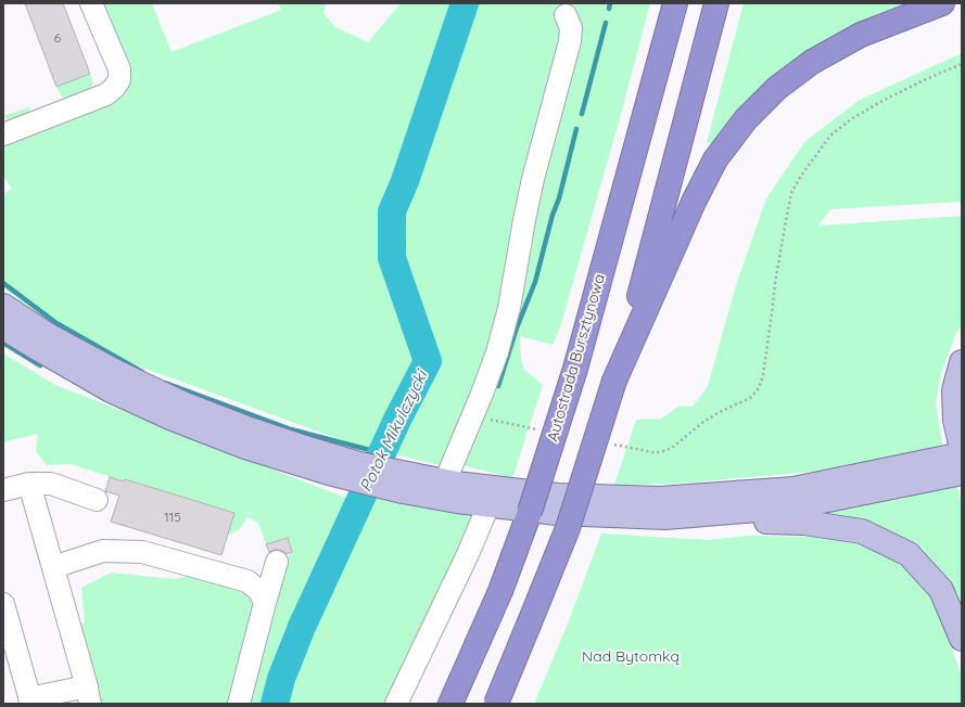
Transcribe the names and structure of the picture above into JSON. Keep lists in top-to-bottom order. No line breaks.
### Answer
{"streets":{"highway":["Autostrada Bursztynowa"]},"water":["Potok Mikulczycki"],"parks":["Nad Bytomką"],"house_numbers":["6","115"]}
